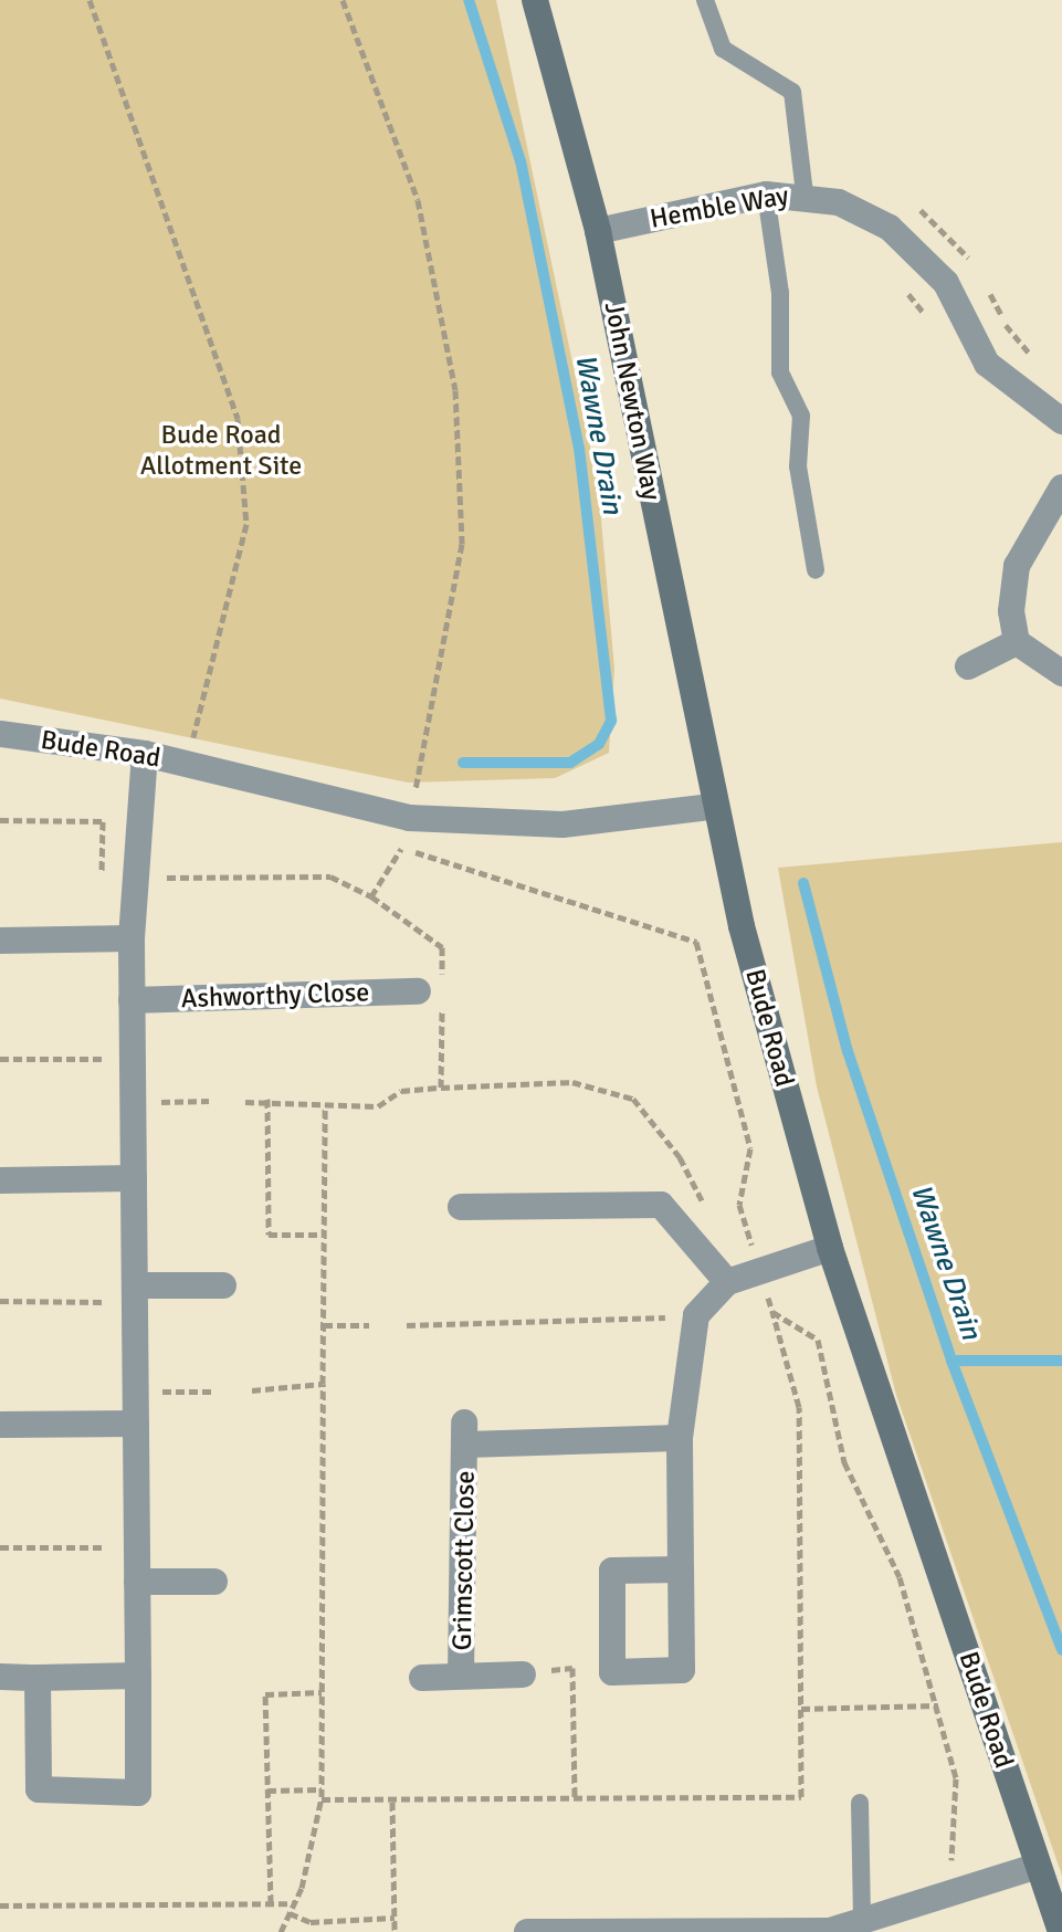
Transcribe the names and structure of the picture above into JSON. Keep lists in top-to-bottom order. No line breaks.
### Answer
{"streets":{"street":["Hemble Way","John Newton Way","Bude Road","Ashworthy Close","Grimscott Close"]},"crossings":[["Hemble Way","John Newton Way"],["John Newton Way","Bude Road"]],"water":["Wawne Drain"],"parks":["Bude Road Allotment Site"]}
